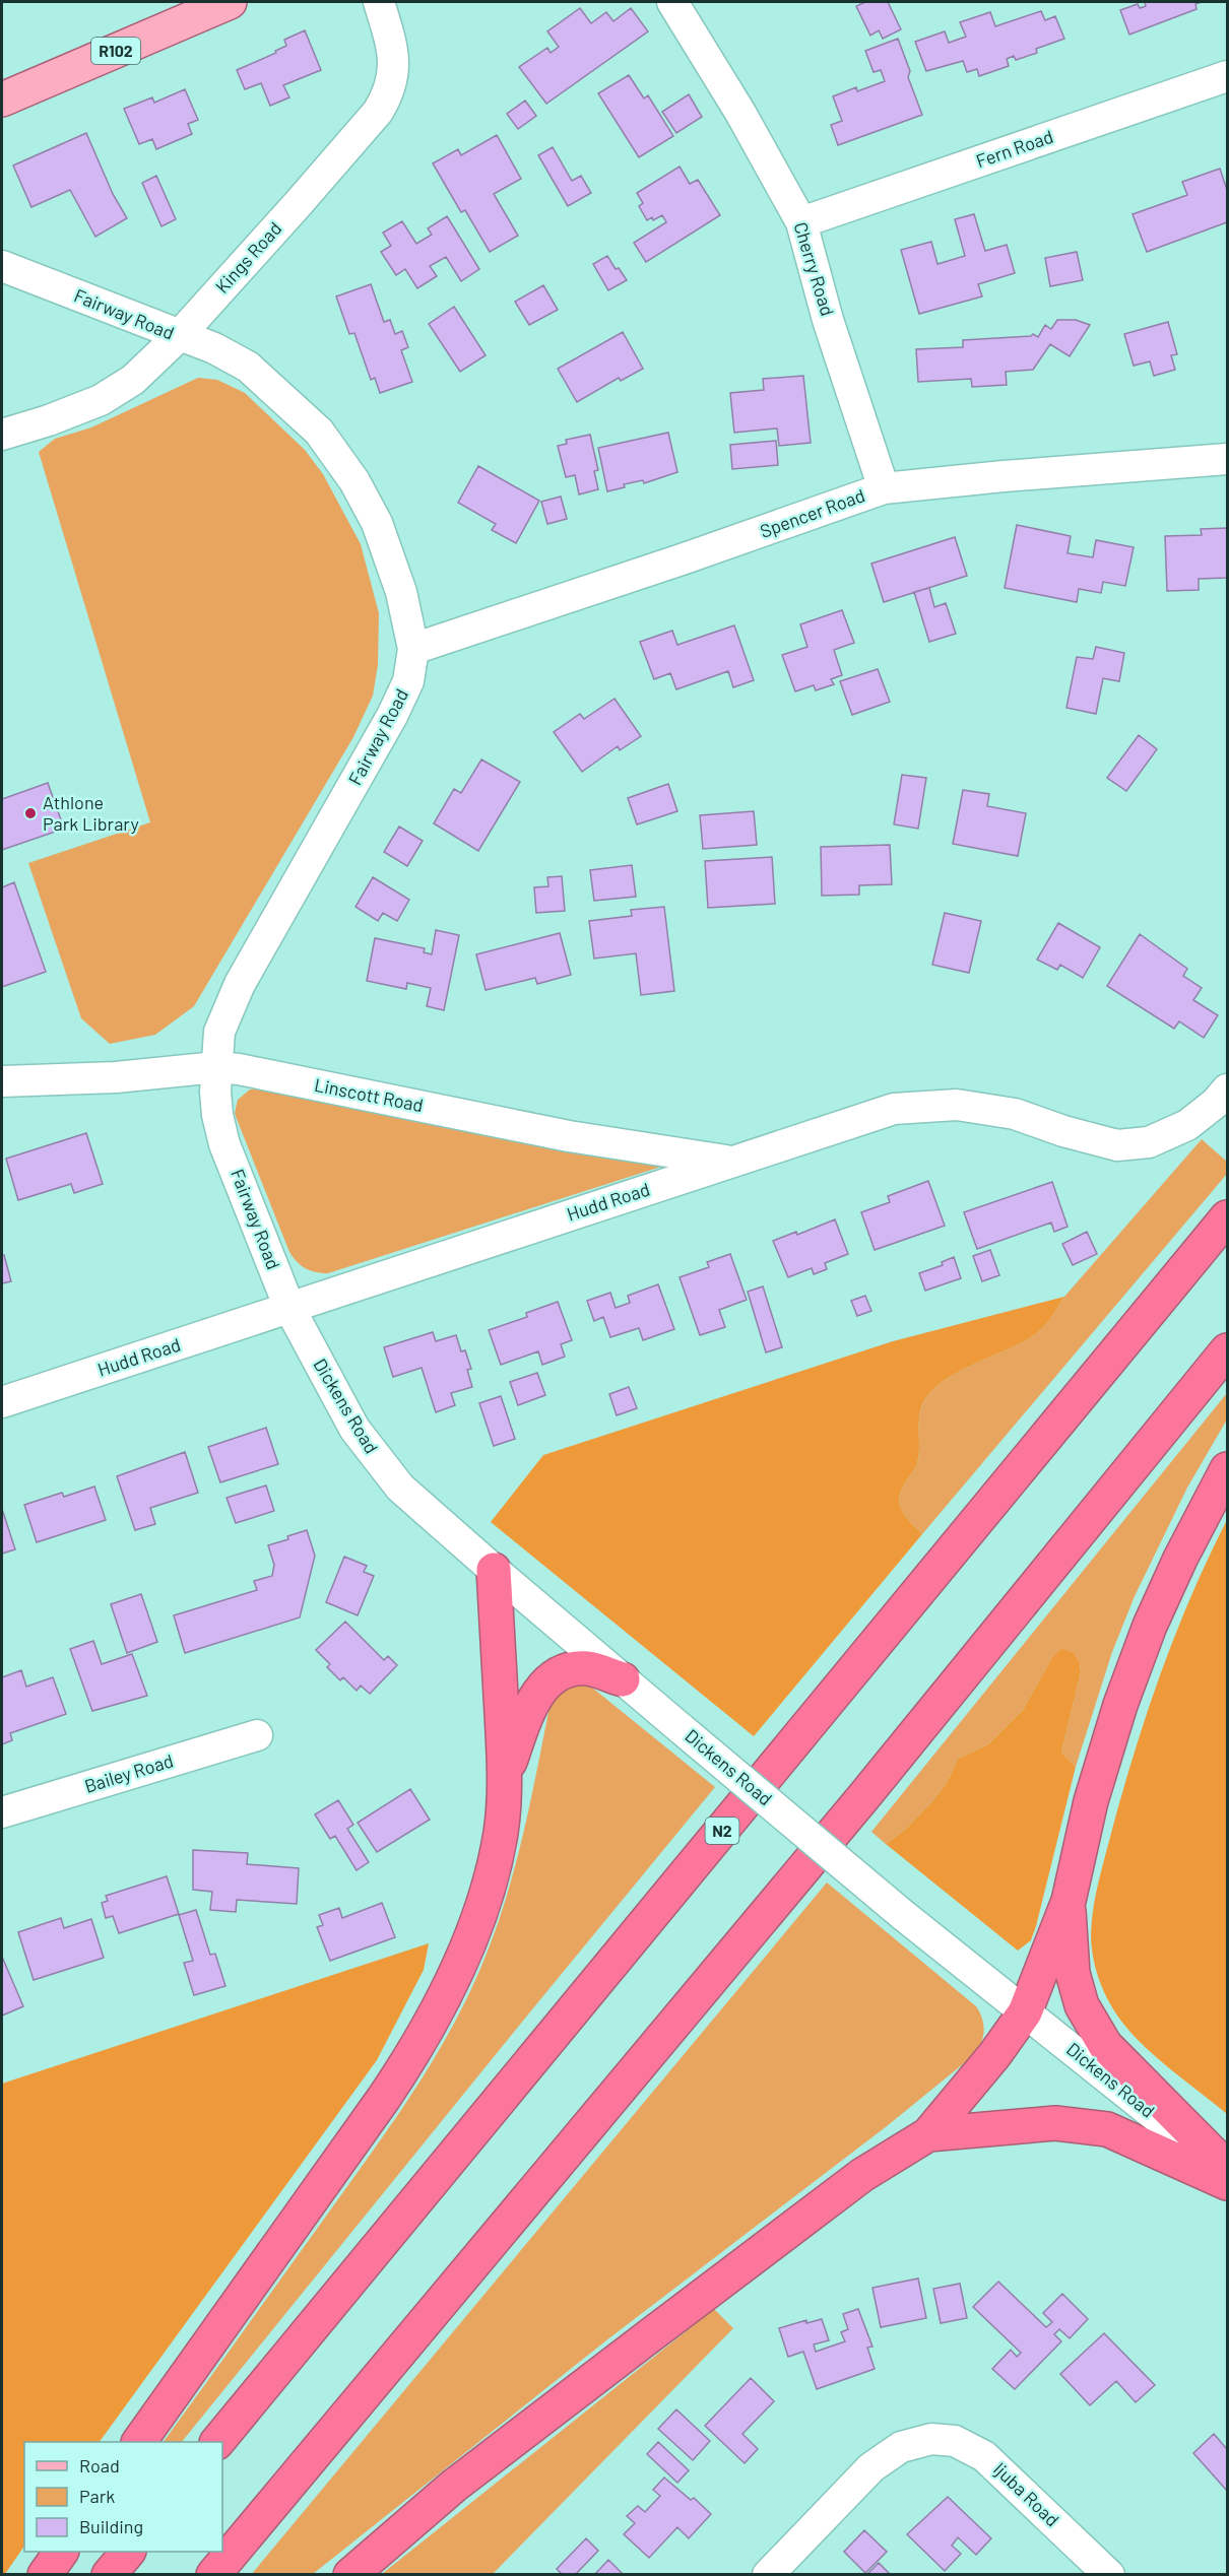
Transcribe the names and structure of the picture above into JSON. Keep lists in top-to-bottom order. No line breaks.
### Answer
{"streets":{"highway":["N2"],"main road":["R102"],"street":["Fern Road","Kings Road","Cherry Road","Fairway Road","Spencer Road","Linscott Road","Hudd Road","Dickens Road","Bailey Road","Ijuba Road"]},"crossings":[["Fern Road","Cherry Road"],["Kings Road","Fairway Road"],["Cherry Road","Spencer Road"],["Fairway Road","Spencer Road"],["Fairway Road","Linscott Road"],["Fairway Road","Hudd Road"],["Fairway Road","Dickens Road"],["Linscott Road","Hudd Road"],["Hudd Road","Dickens Road"]],"places":["Athlone Park Library"],"legend":["Road","Park","Building"]}
